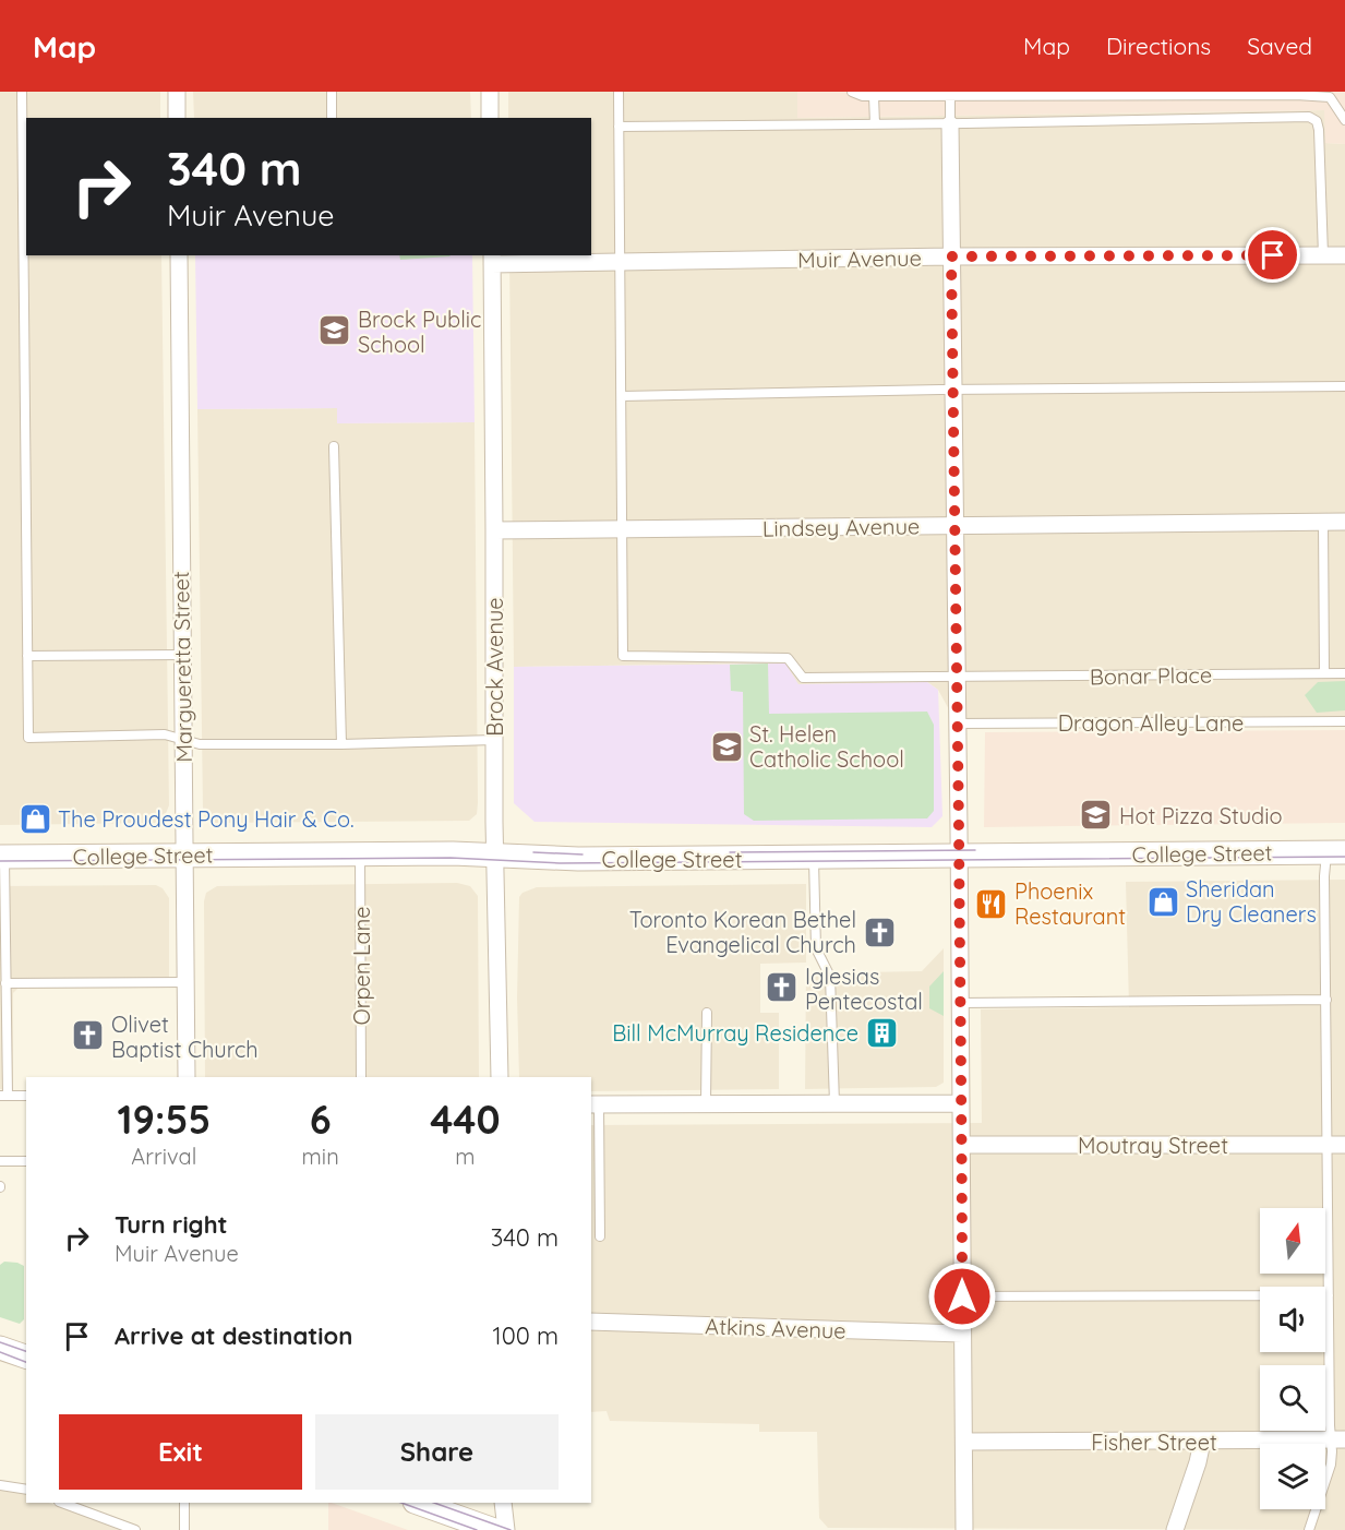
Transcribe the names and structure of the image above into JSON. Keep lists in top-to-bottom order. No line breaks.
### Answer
{"streets":{"main road":["College Street"],"street":["Muir Avenue","Lindsey Avenue","Margueretta Street","Brock Avenue","Moutray Street","Atkins Avenue","Fisher Street"],"lane":["Bonar Place","Dragon Alley Lane","Orpen Lane"]},"crossings":[["Muir Avenue","Brock Avenue"],["Lindsey Avenue","Brock Avenue"],["Lindsey Avenue","Bonar Place"],["Margueretta Street","College Street"],["Brock Avenue","College Street"],["College Street","Orpen Lane"]],"places":{"school or university":["Brock Public School","St. Helen Catholic School","Hot Pizza Studio"],"shop":["The Proudest Pony Hair & Co.","Sheridan Dry Cleaners"],"restaurant":["Phoenix Restaurant"],"church":["Toronto Korean Bethel Evangelical Church","Iglesias Pentecostal","Olivet Baptist Church"],"building":["Bill McMurray Residence"]},"north":"top","page":{"header":"Map","nav":["Map","Directions","Saved"],"turn":["340 m","Muir Avenue"],"eta":["19:55","Arrival","6","min","440","m"],"list":[{"name":"Turn right","note":"Muir Avenue","value":"340 m"},{"name":"Arrive at destination","value":"100 m"}],"buttons":["Exit","Share"]}}
